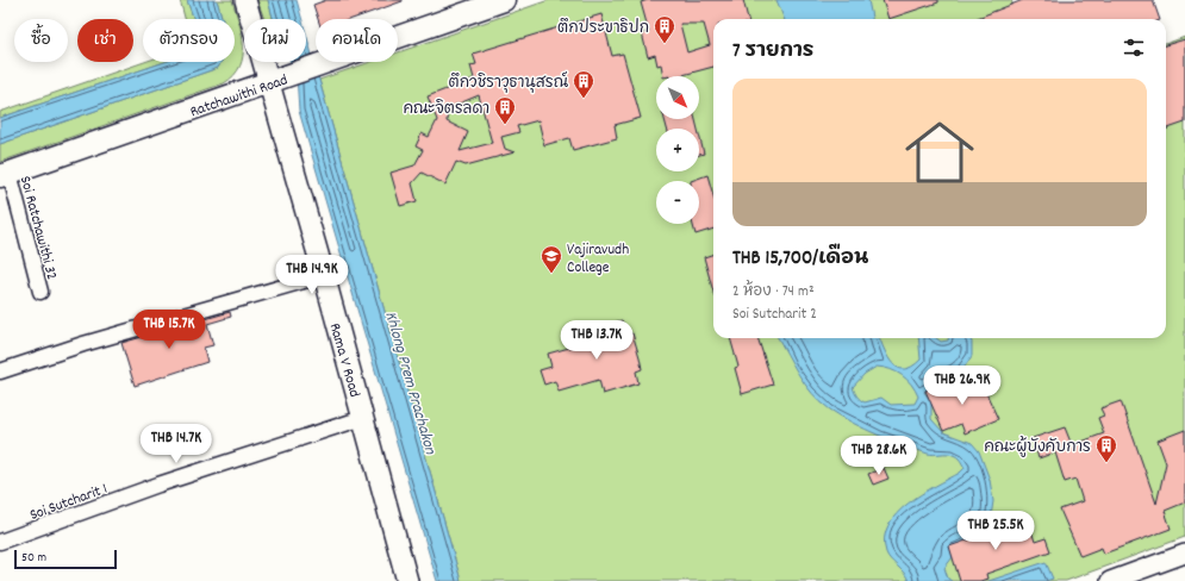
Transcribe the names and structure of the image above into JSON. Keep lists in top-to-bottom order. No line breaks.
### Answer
{"streets":{"main road":["Ratchawithi Road","Rama V Road"],"street":["Soi Ratchawithi 32","Soi Sutcharit 1"]},"crossings":[["Ratchawithi Road","Soi Ratchawithi 32"],["Ratchawithi Road","Rama V Road"],["Rama V Road","Soi Sutcharit 1"]],"water":["Khlong Prem Prachakon"],"places":{"building":["ตึกประขาธิปก","ตึกวชิราวุธานุสรณ์","คณะจิตรลดา","คณะผู้บังคับการ"],"school or university":["Vajiravudh College"]},"scale_bar":"50 m","north":"bottom right","page":{"chip":["ซื้อ","เช่า","ตัวกรอง","ใหม่","คอนโด"],"heading":"7 รายการ","map_buttons":["+","−"],"list":[{"name":"THB 15,700/เดือน","note":"2 ห้อง · 74 m² · Soi Sutcharit 2"}],"price":["THB 14.9K","THB 15.7K","THB 13.7K","THB 26.9K","THB 14.7K","THB 28.6K","THB 25.5K"],"scale":"50 m"}}
